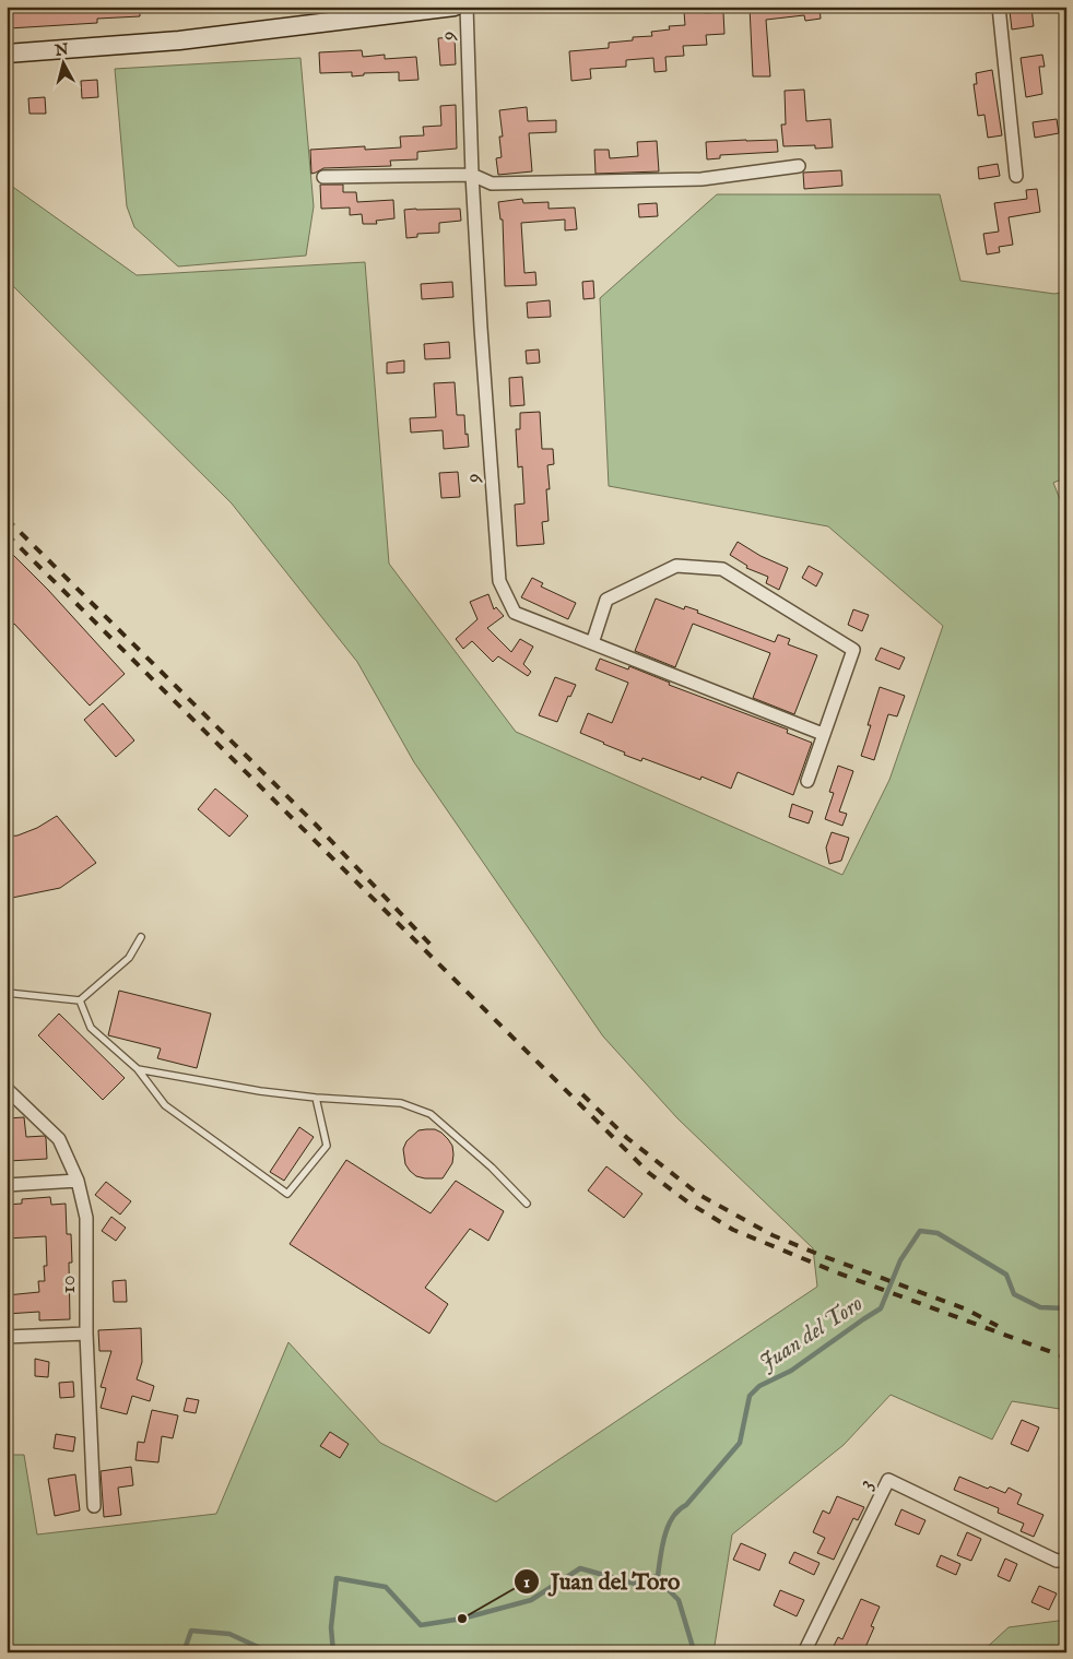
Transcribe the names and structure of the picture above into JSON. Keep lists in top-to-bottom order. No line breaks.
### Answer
{"streets":{"street":["9","10","3"]},"water":["Juan del Toro"],"places":["Juan del Toro"],"north":"top"}
